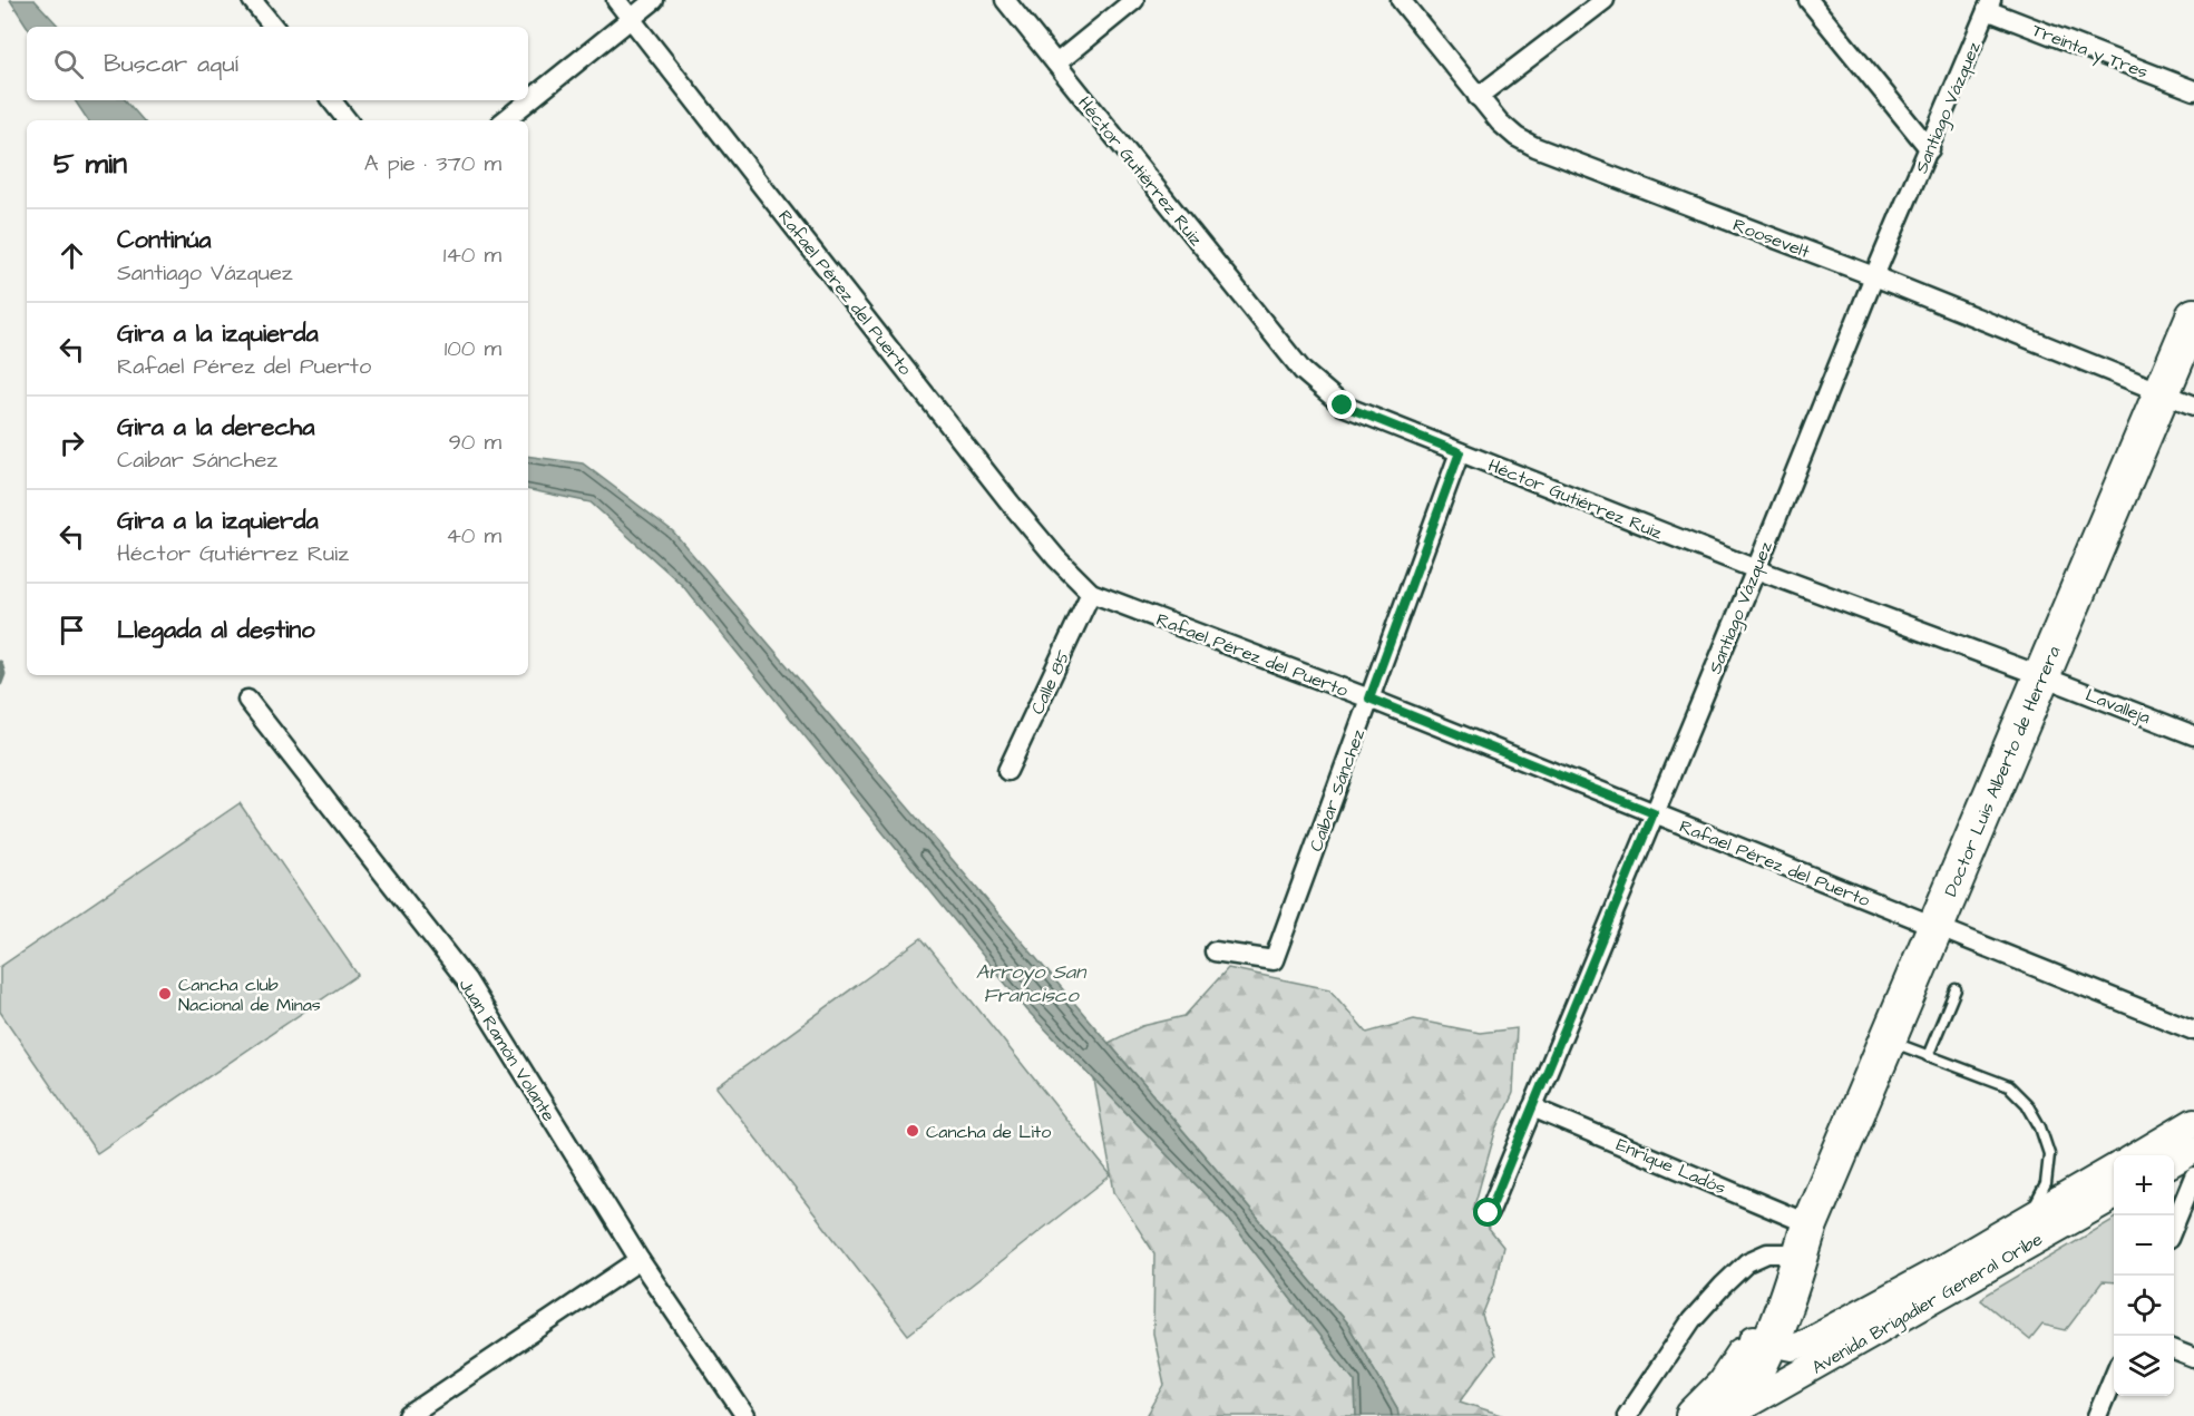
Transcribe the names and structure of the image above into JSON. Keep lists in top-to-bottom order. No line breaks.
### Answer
{"streets":{"highway":["Doctor Luis Alberto de Herrera"],"main road":["Avenida Brigadier General Oribe"],"street":["Treinta y Tres","Santiago Vázquez","Héctor Gutiérrez Ruiz","Roosevelt","Rafael Pérez del Puerto","Calle 85","Lavalleja","Caibar Sánchez","Juan Ramón Volante","Enrique Ladós"]},"crossings":[["Treinta y Tres","Santiago Vázquez"],["Santiago Vázquez","Héctor Gutiérrez Ruiz"],["Santiago Vázquez","Roosevelt"],["Santiago Vázquez","Rafael Pérez del Puerto"],["Santiago Vázquez","Enrique Ladós"],["Héctor Gutiérrez Ruiz","Lavalleja"],["Héctor Gutiérrez Ruiz","Doctor Luis Alberto de Herrera"],["Héctor Gutiérrez Ruiz","Caibar Sánchez"],["Roosevelt","Doctor Luis Alberto de Herrera"],["Rafael Pérez del Puerto","Calle 85"],["Rafael Pérez del Puerto","Doctor Luis Alberto de Herrera"],["Rafael Pérez del Puerto","Caibar Sánchez"],["Lavalleja","Doctor Luis Alberto de Herrera"],["Doctor Luis Alberto de Herrera","Enrique Ladós"],["Doctor Luis Alberto de Herrera","Avenida Brigadier General Oribe"]],"water":["Arroyo San Francisco"],"places":["Cancha club Nacional de Minas","Cancha de Lito"],"page":{"search":"Buscar aquí","heading":["5 min","A pie · 370 m"],"list":[["Continúa","Santiago Vázquez","140 m"],["Gira a la izquierda","Rafael Pérez del Puerto","100 m"],["Gira a la derecha","Caibar Sánchez","90 m"],["Gira a la izquierda","Héctor Gutiérrez Ruiz","40 m"],"Llegada al destino"],"map_buttons":["+","−"]}}
